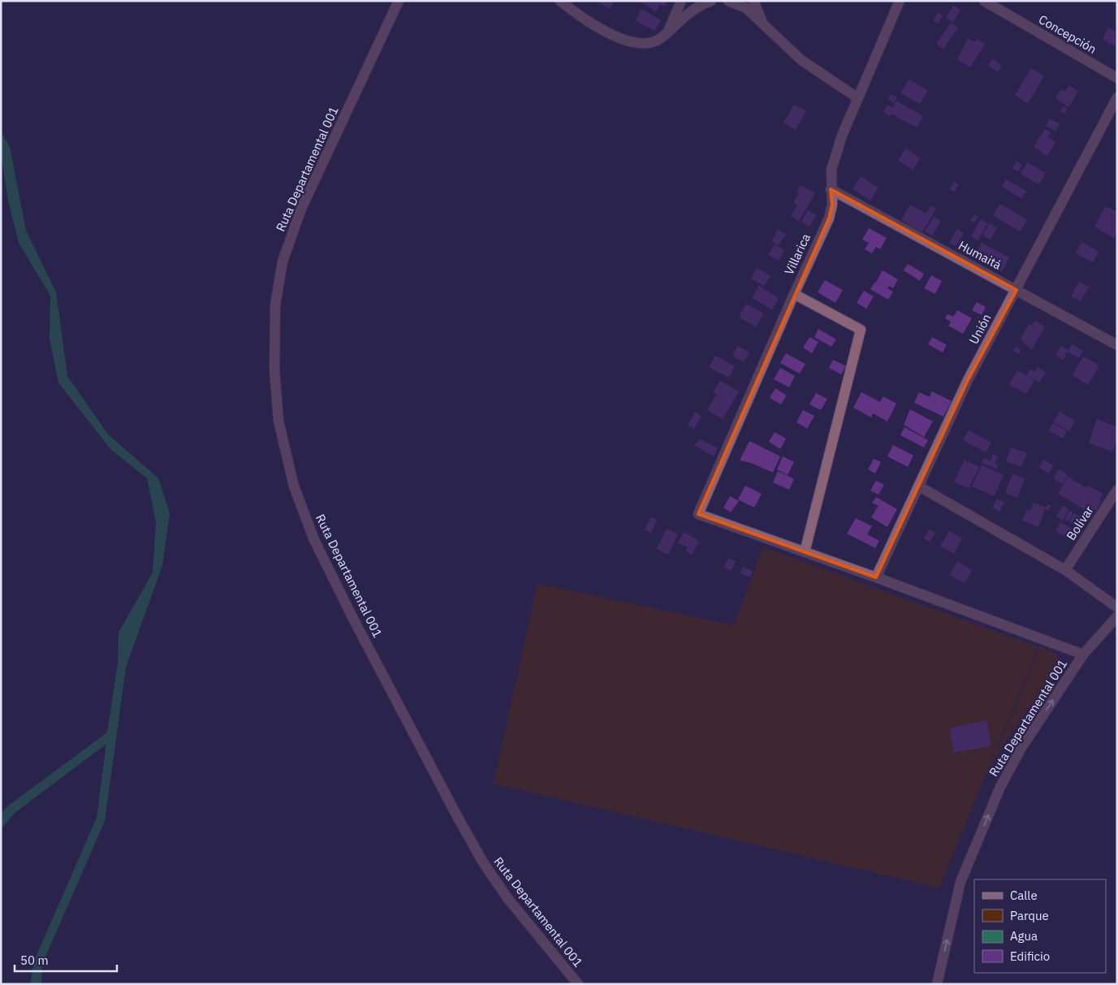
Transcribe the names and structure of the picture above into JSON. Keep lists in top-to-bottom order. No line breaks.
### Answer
{"streets":{"street":["Concepción","Ruta Departamental 001","Villarica","Humaitá","Unión","Bolívar"]},"crossings":[["Villarica","Humaitá"],["Humaitá","Unión"]],"legend":["Calle","Parque","Agua","Edificio"],"scale_bar":"50 m"}
